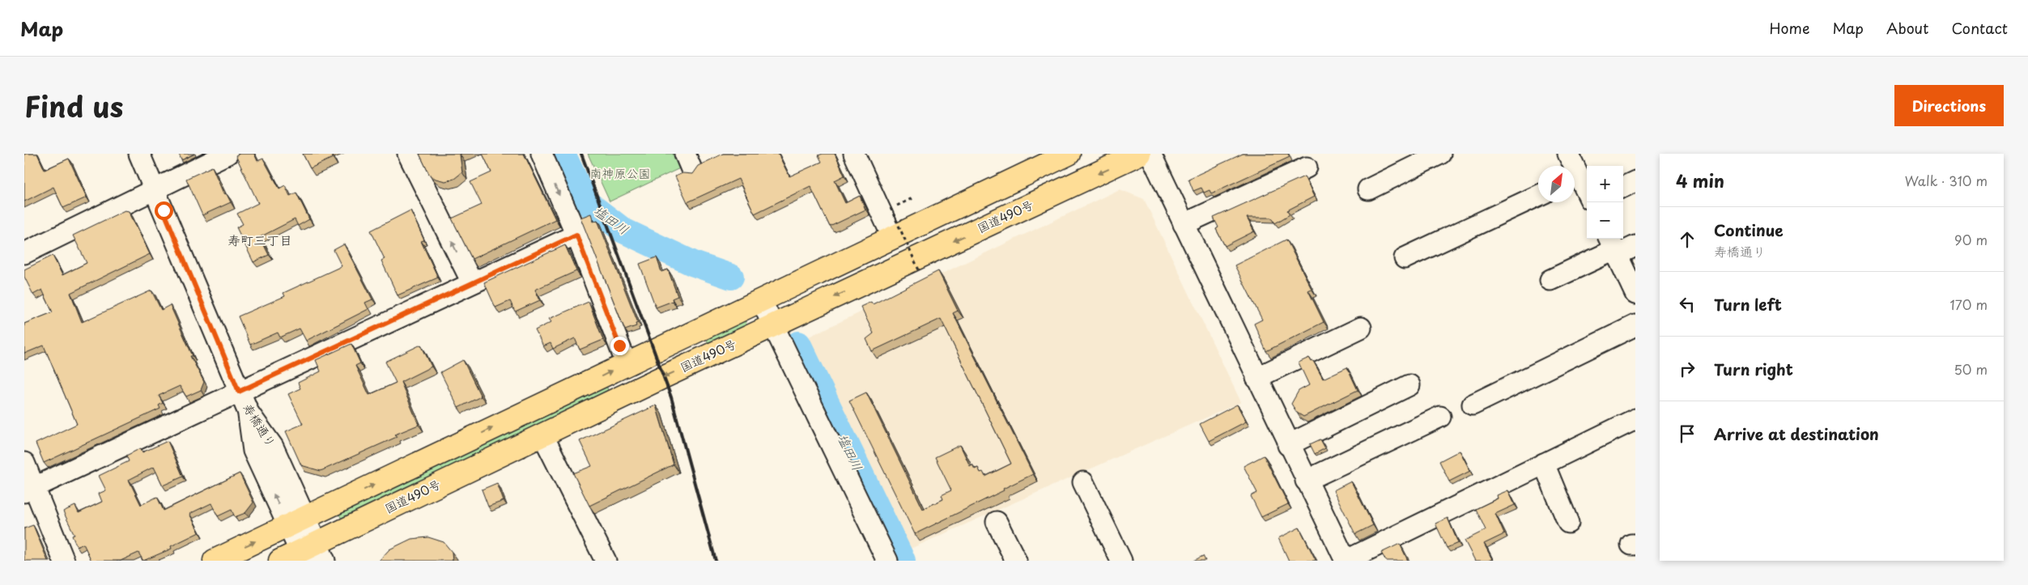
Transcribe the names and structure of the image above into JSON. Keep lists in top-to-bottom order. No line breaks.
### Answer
{"streets":{"highway":["国道490号"],"street":["寿橋通り"]},"crossings":[["国道490号","寿橋通り"]],"districts":["寿町三丁目"],"water":["塩田川"],"parks":["南神原公園"],"north":"top right","page":{"header":"Map","nav":["Home","Map","About","Contact"],"title":"Find us","buttons":"Directions","heading":["4 min","Walk · 310 m"],"map_buttons":["+","−"],"list":[["Continue","寿橋通り","90 m"],["Turn left","170 m"],["Turn right","50 m"],"Arrive at destination"]}}
